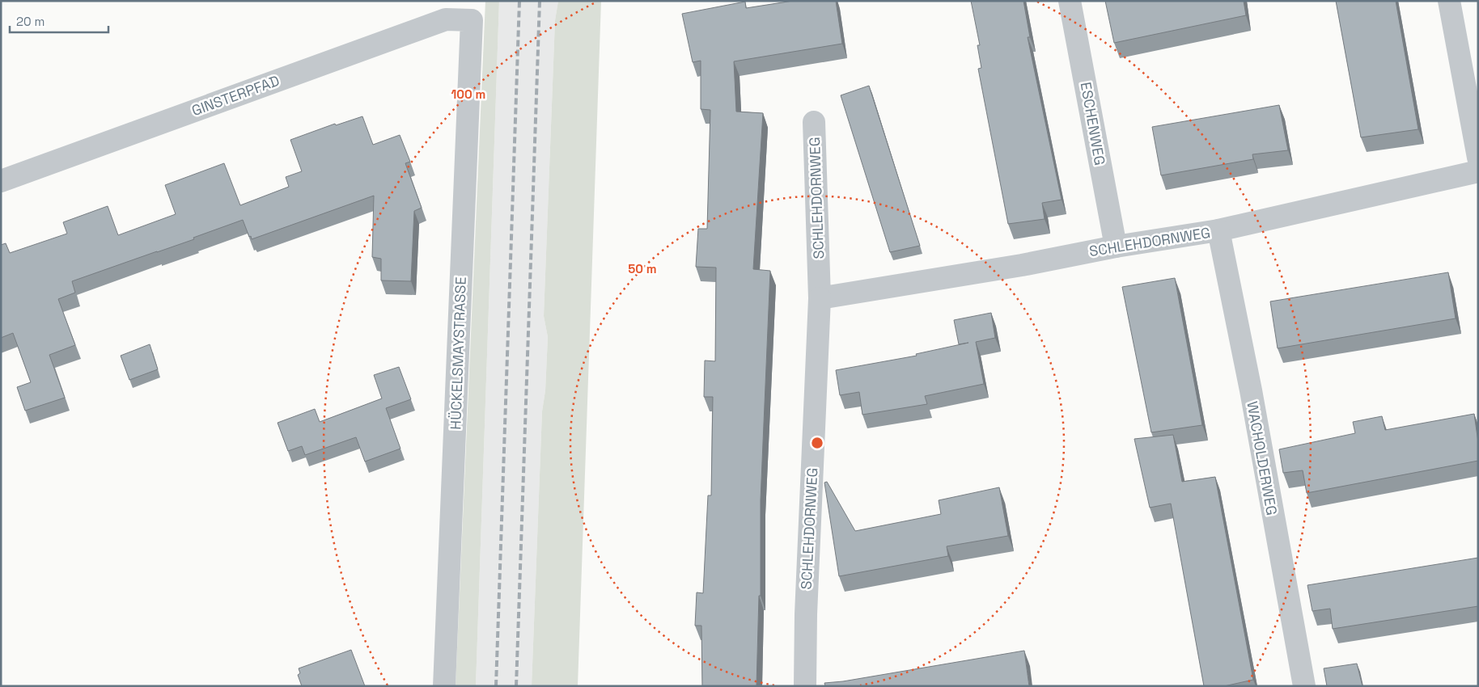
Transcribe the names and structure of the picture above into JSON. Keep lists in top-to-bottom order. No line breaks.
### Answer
{"streets":{"street":["GINSTERPFAD","ESCHENWEG","SCHLEHDORNWEG","HÜCKELSMAYSTRASSE","WACHOLDERWEG"]},"crossings":[["GINSTERPFAD","HÜCKELSMAYSTRASSE"],["ESCHENWEG","SCHLEHDORNWEG"],["SCHLEHDORNWEG","WACHOLDERWEG"]],"scale_bar":"20 m","rings":["100 m","50 m"]}
